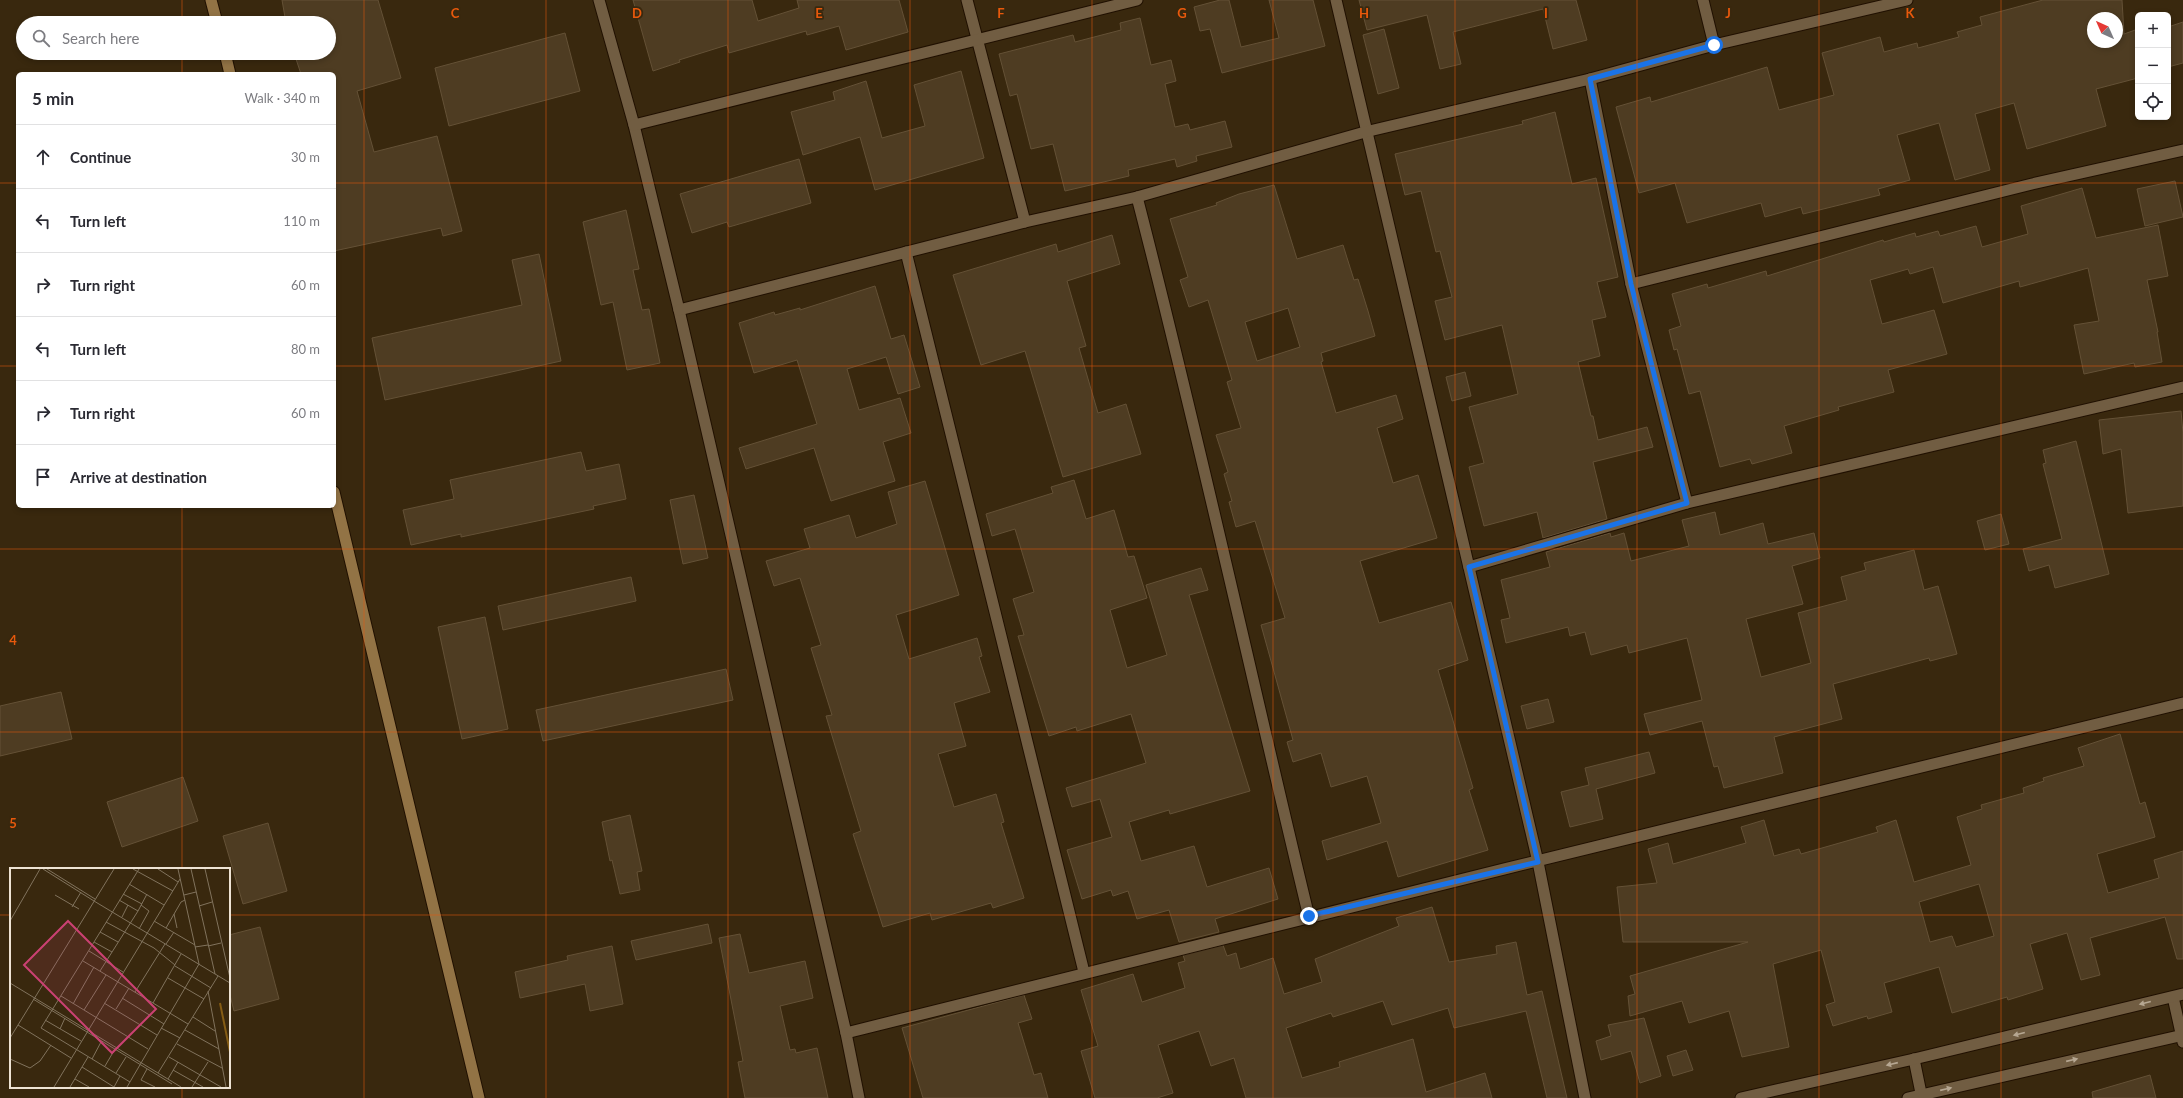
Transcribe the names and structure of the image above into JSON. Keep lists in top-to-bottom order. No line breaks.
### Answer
{"north":"top left","page":{"map_buttons":["+","−"],"search":"Search here","heading":["5 min","Walk · 340 m"],"list":[["Continue","30 m"],["Turn left","110 m"],["Turn right","60 m"],["Turn left","80 m"],["Turn right","60 m"],"Arrive at destination"]},"grid":{"columns":["C","D","E","F","G","H","I","J","K"],"rows":["4","5"]}}
